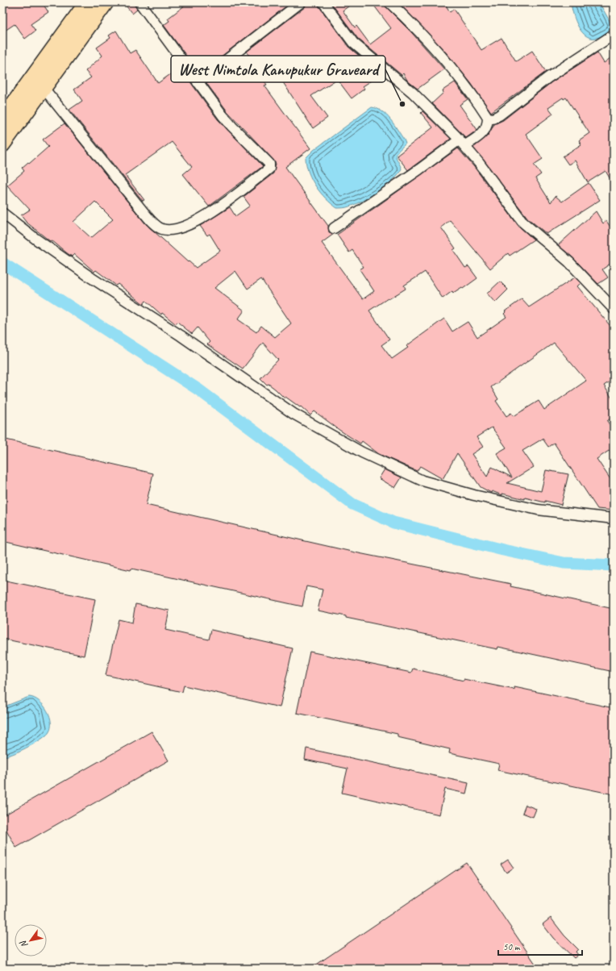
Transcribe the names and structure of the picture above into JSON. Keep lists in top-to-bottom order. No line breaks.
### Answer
{"places":["West Nimtola Kanupukur Graveard"],"scale_bar":"50 m","north":"bottom left"}
